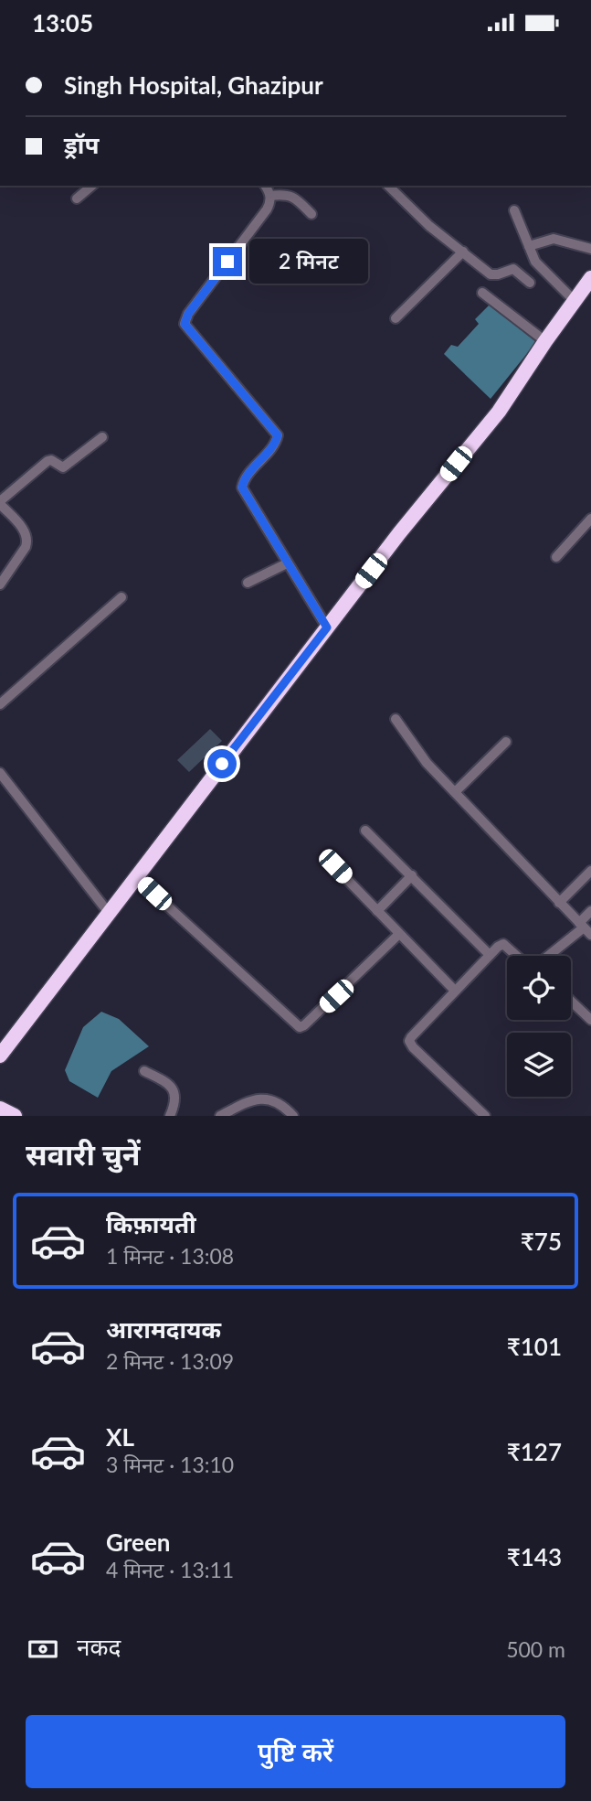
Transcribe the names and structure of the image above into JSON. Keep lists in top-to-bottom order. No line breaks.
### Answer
{"page":{"status":"13:05","banner":["Singh Hospital, Ghazipur","ड्रॉप"],"bubble":"2 मिनट","heading":"सवारी चुनें","list":[{"name":"किफ़ायती","note":"1 मिनट · 13:08","value":"₹75"},{"name":"आरामदायक","note":"2 मिनट · 13:09","value":"₹101"},{"name":"XL","note":"3 मिनट · 13:10","value":"₹127"},{"name":"Green","note":"4 मिनट · 13:11","value":"₹143"}],"pay":["नकद","500 m"],"buttons":"पुष्टि करें"}}
